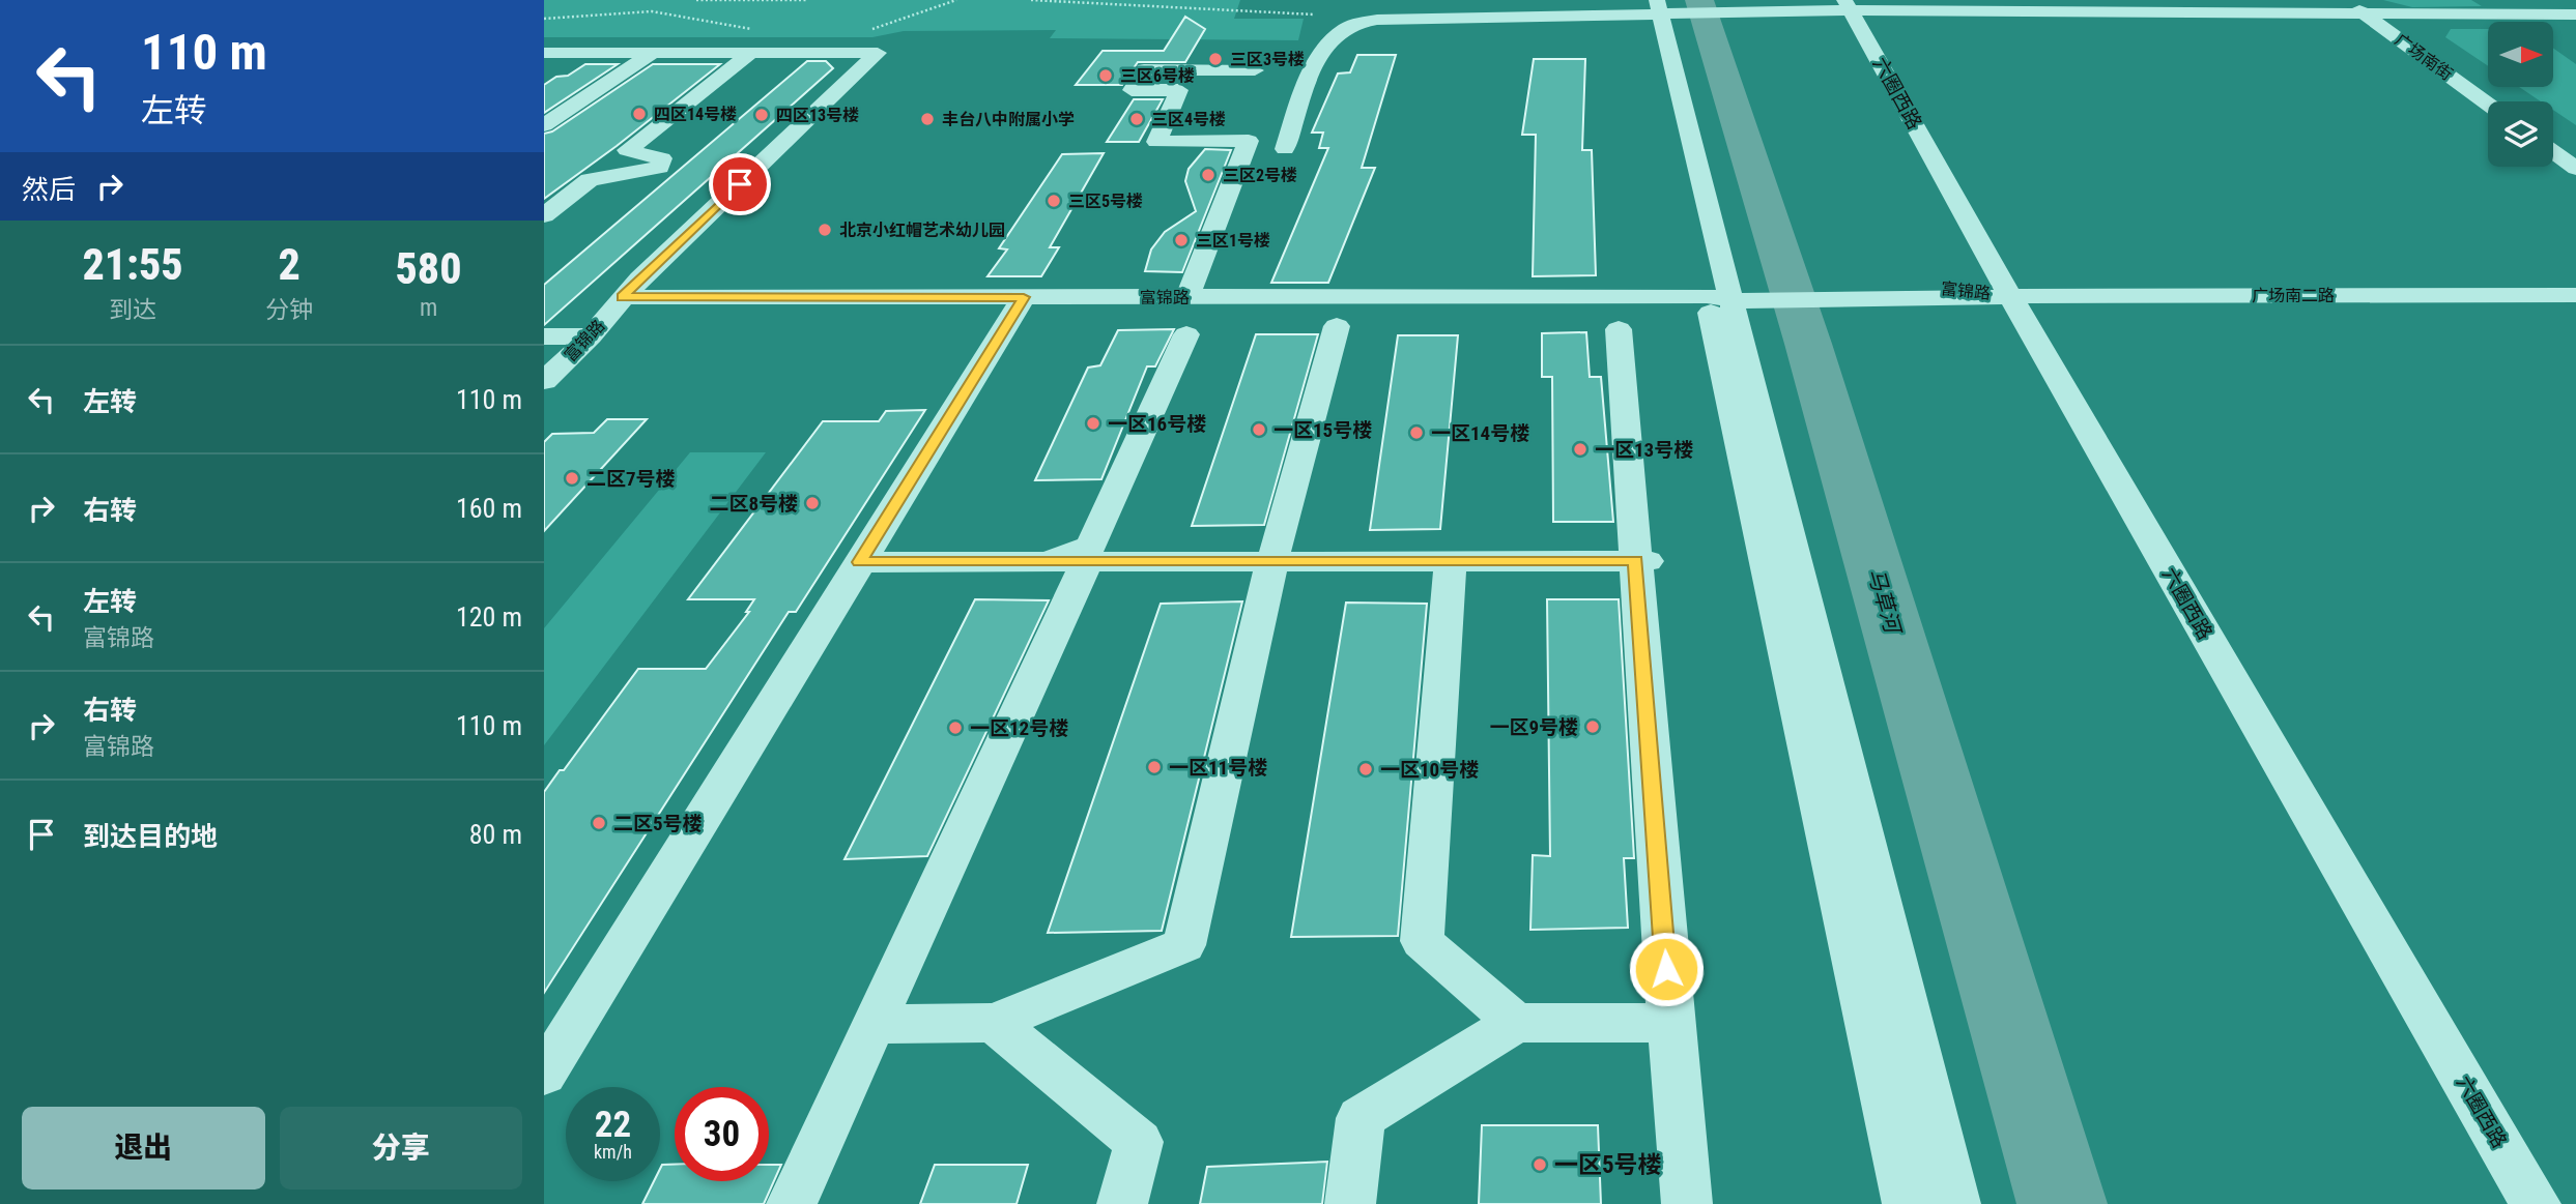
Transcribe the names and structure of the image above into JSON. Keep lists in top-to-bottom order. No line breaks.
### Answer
{"streets":{"street":["广场南街","六圈西路","富锦路","广场南二路"]},"crossings":[["六圈西路","富锦路"],["六圈西路","广场南二路"],["富锦路","广场南二路"]],"water":["马草河"],"places":["三区3号楼","三区6号楼","四区14号楼","四区13号楼","丰台八中附属小学","三区4号楼","三区2号楼","三区5号楼","北京小红帽艺术幼儿园","三区1号楼","一区16号楼","一区15号楼","一区14号楼","一区13号楼","二区7号楼","二区8号楼","一区9号楼","一区12号楼","一区11号楼","一区10号楼","二区5号楼","一区5号楼"],"north":"right","page":{"turn":["110 m","左转"],"then":"然后","eta":["21:55","到达","2","分钟","580","m"],"list":[{"name":"左转","value":"110 m"},{"name":"右转","value":"160 m"},{"name":"左转","note":"富锦路","value":"120 m"},{"name":"右转","note":"富锦路","value":"110 m"},{"name":"到达目的地","value":"80 m"}],"speed":"22 km/h","limit":"30","buttons":["退出","分享"]}}
